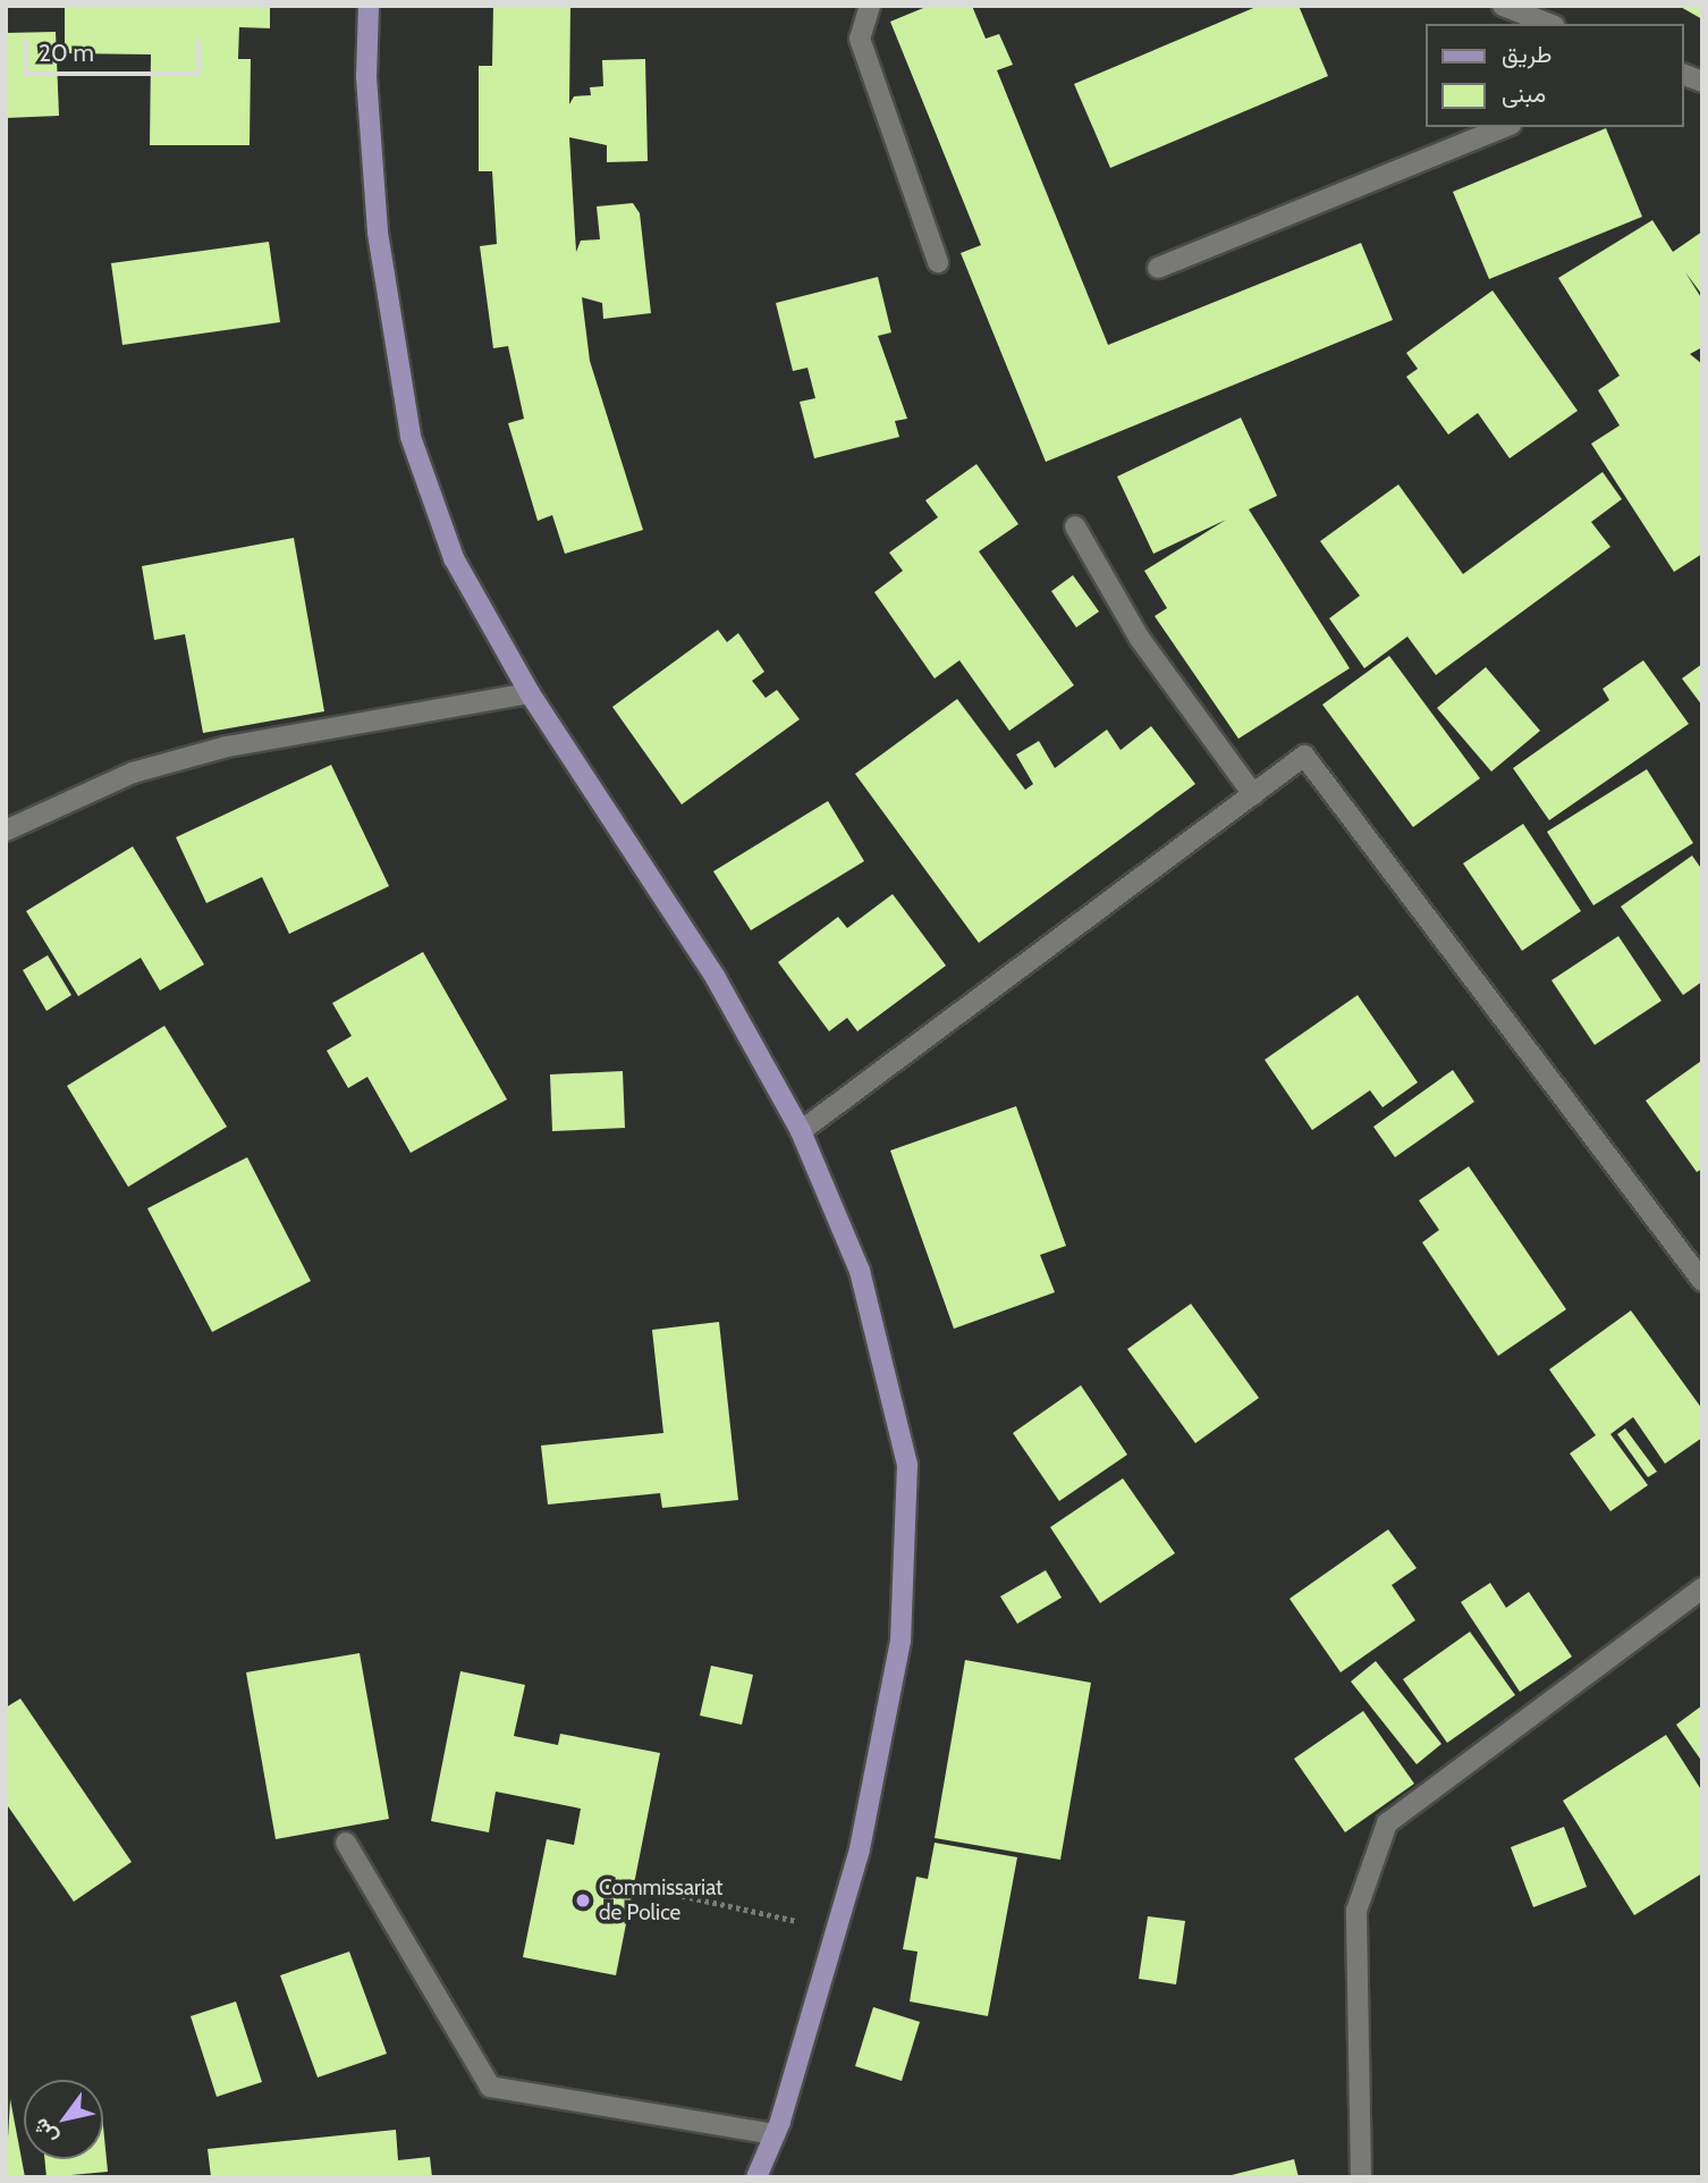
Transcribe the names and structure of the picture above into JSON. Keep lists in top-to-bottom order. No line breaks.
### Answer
{"places":["Commissariat de Police"],"legend":["طريق","مبنى"],"scale_bar":"20 m","north":"bottom left"}
